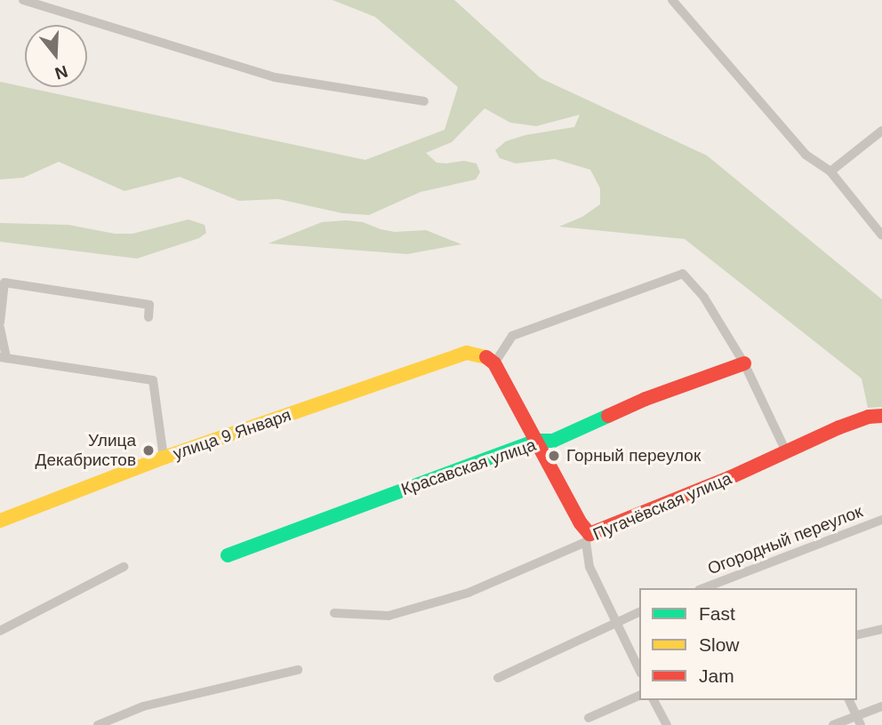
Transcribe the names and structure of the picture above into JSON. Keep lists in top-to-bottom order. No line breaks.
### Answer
{"streets":{"main road":["улица 9 Января","Красавская улица","Пугачёвская улица"],"street":["Огородный переулок"]},"places":["Улица Декабристов","Горный переулок"],"legend":["Fast","Slow","Jam"],"north":"bottom"}
